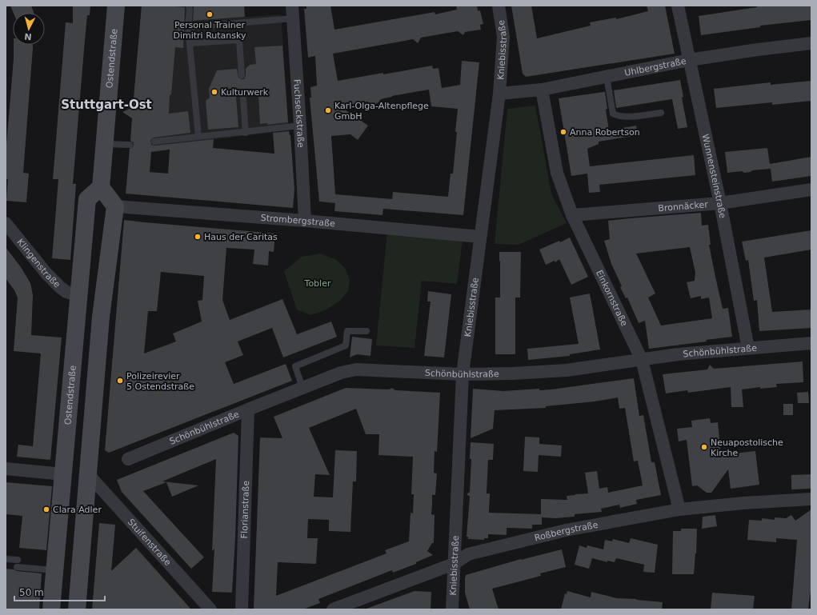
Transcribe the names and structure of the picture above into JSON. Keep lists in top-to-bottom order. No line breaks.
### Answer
{"streets":{"street":["Kniebisstraße","Ostendstraße","Uhlbergstraße","Fuchseckstraße","Wunnensteinstraße","Bronnäcker","Strombergstraße","Klingenstraße","Einkornstraße","Schönbühlstraße","Florianstraße","Roßbergstraße","Stuifenstraße"]},"crossings":[["Kniebisstraße","Uhlbergstraße"],["Kniebisstraße","Strombergstraße"],["Kniebisstraße","Schönbühlstraße"],["Kniebisstraße","Roßbergstraße"],["Ostendstraße","Klingenstraße"],["Uhlbergstraße","Wunnensteinstraße"],["Uhlbergstraße","Einkornstraße"],["Fuchseckstraße","Strombergstraße"],["Wunnensteinstraße","Bronnäcker"],["Wunnensteinstraße","Schönbühlstraße"],["Bronnäcker","Einkornstraße"],["Einkornstraße","Schönbühlstraße"],["Einkornstraße","Roßbergstraße"],["Schönbühlstraße","Florianstraße"]],"districts":["Stuttgart-Ost"],"parks":["Tobler"],"places":["Personal Trainer Dimitri Rutansky","Kulturwerk","Karl-Olga-Altenpflege GmbH","Anna Robertson","Haus der Caritas","Polizeirevier 5 Ostendstraße","Neuapostolische Kirche","Clara Adler"],"scale_bar":"50 m","north":"bottom"}
